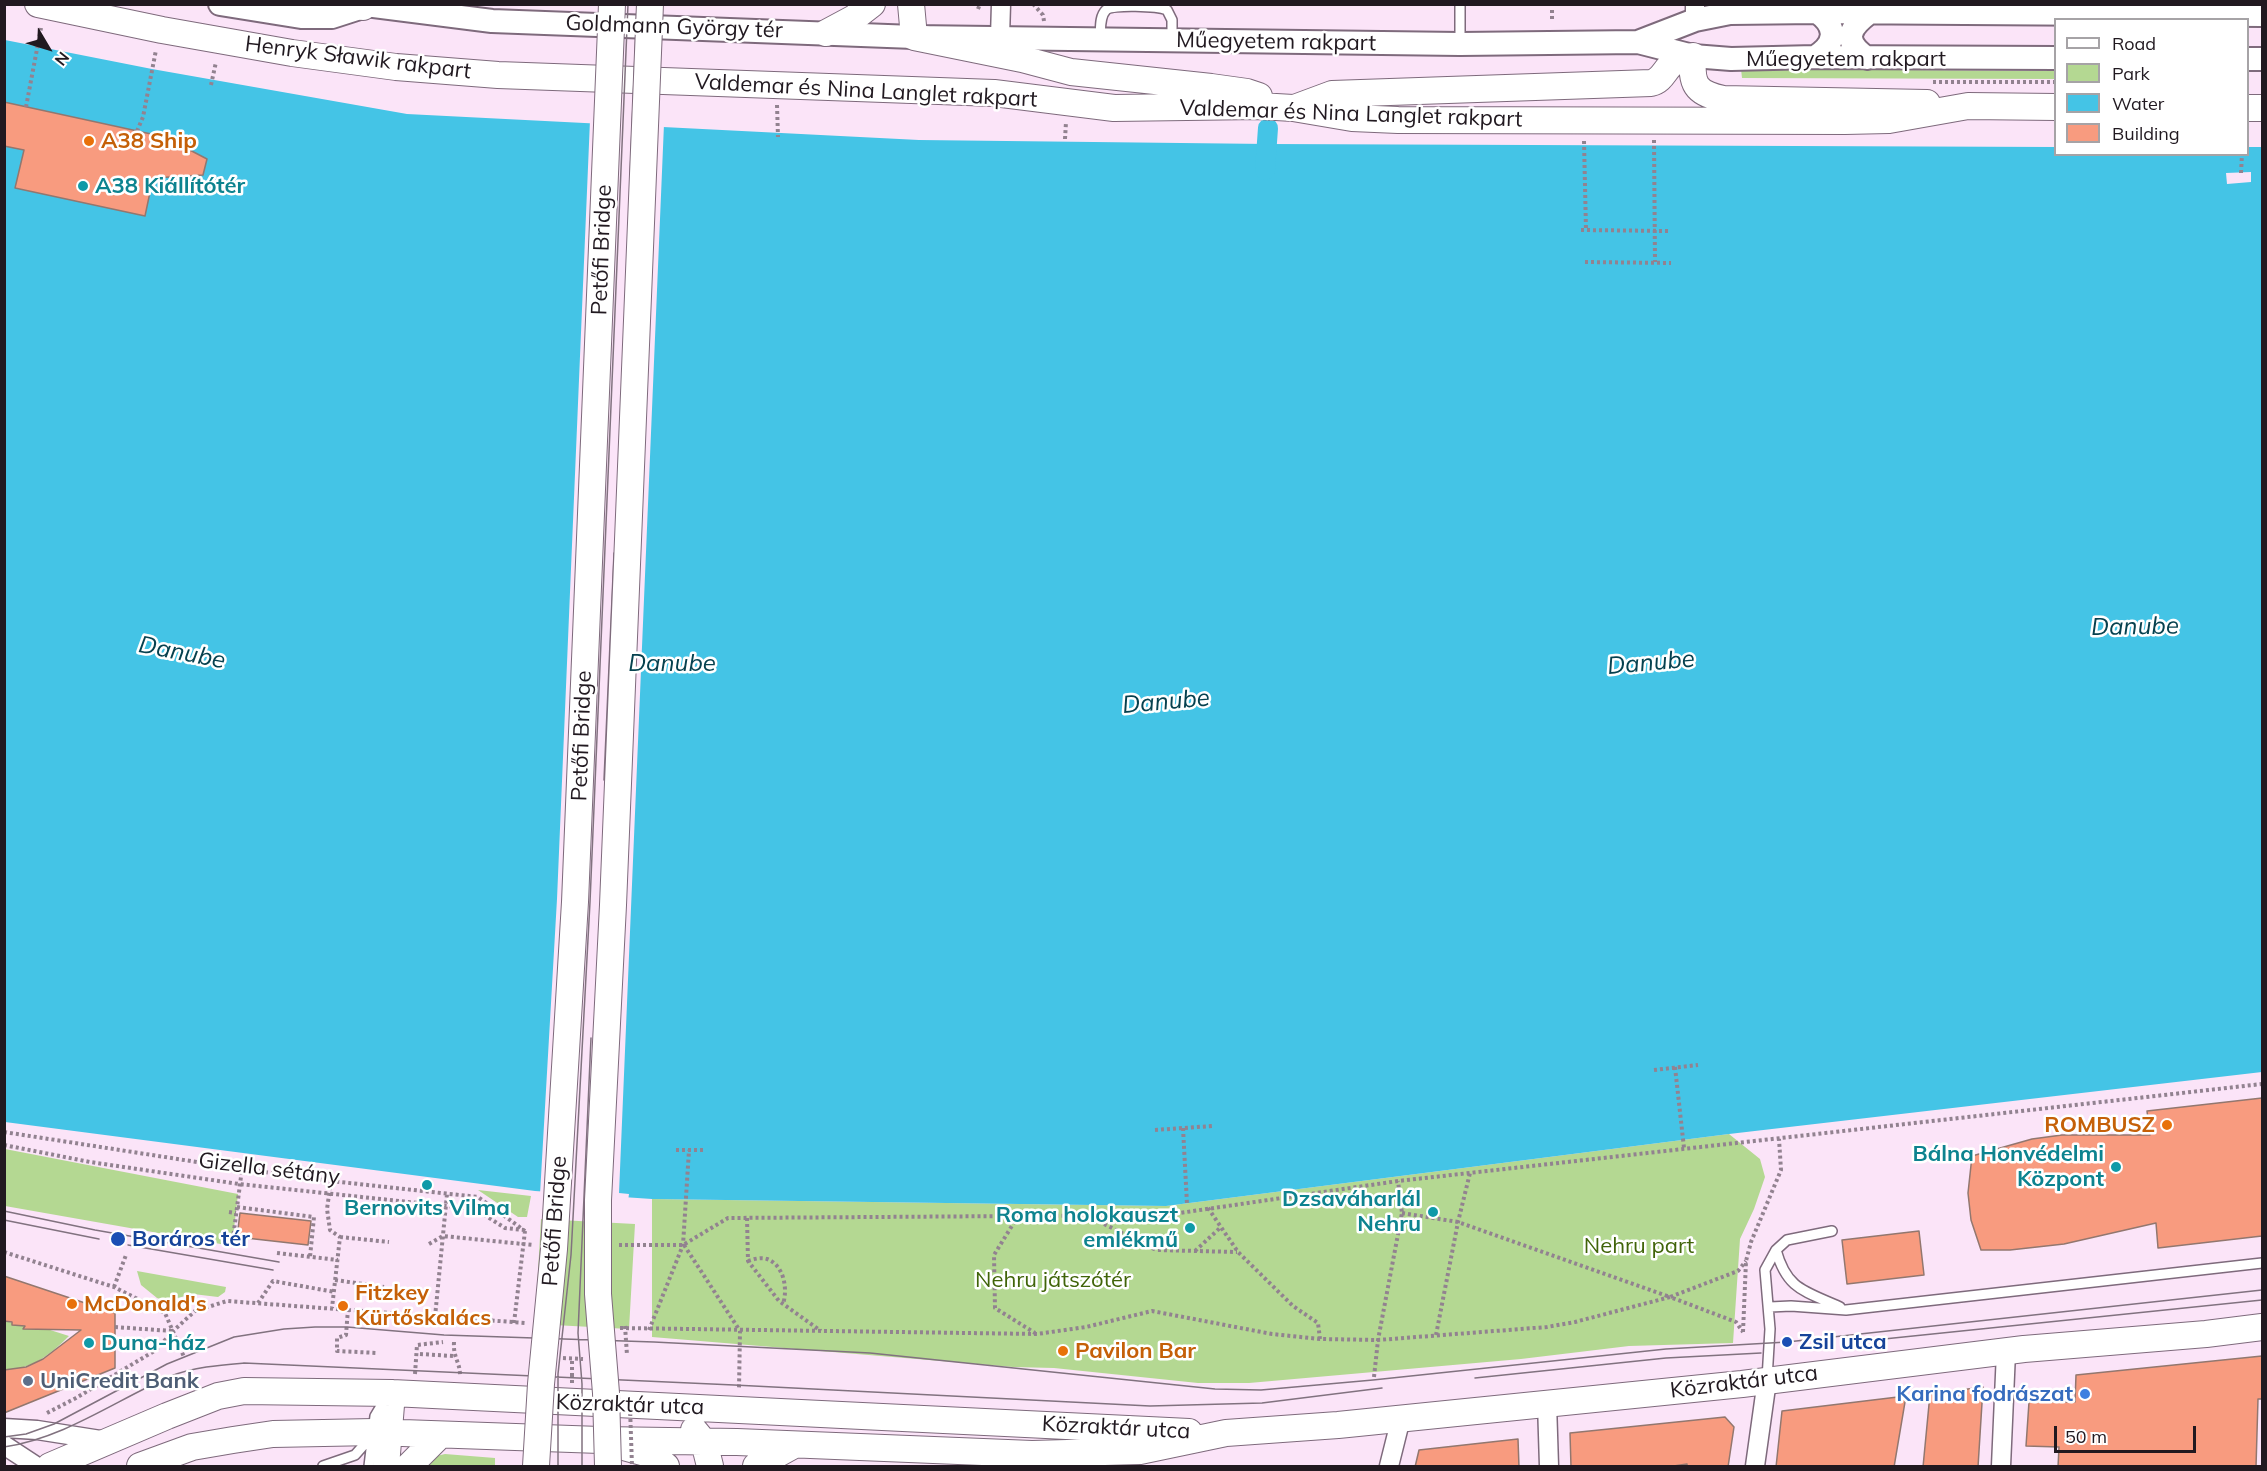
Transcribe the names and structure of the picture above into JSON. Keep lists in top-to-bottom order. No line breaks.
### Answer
{"streets":{"main road":["Henryk Sławik rakpart","Valdemar és Nina Langlet rakpart","Petőfi Bridge","Közraktár utca"],"street":["Goldmann György tér","Műegyetem rakpart"],"path":["Gizella sétány"]},"crossings":[["Goldmann György tér","Műegyetem rakpart"],["Henryk Sławik rakpart","Valdemar és Nina Langlet rakpart"]],"water":["Danube"],"parks":["Nehru part","Nehru játszótér"],"places":["A38 Ship","A38 Kiállítótér","ROMBUSZ","Bálna Honvédelmi Központ","Bernovits Vilma","Dzsaváharlál Nehru","Roma holokauszt emlékmű","Boráros tér","McDonald's","Fitzkey Kürtőskalács","Zsil utca","Duna-ház","Pavilon Bar","UniCredit Bank","Karina fodrászat"],"legend":["Road","Park","Water","Building"],"scale_bar":"50 m","north":"bottom right"}
